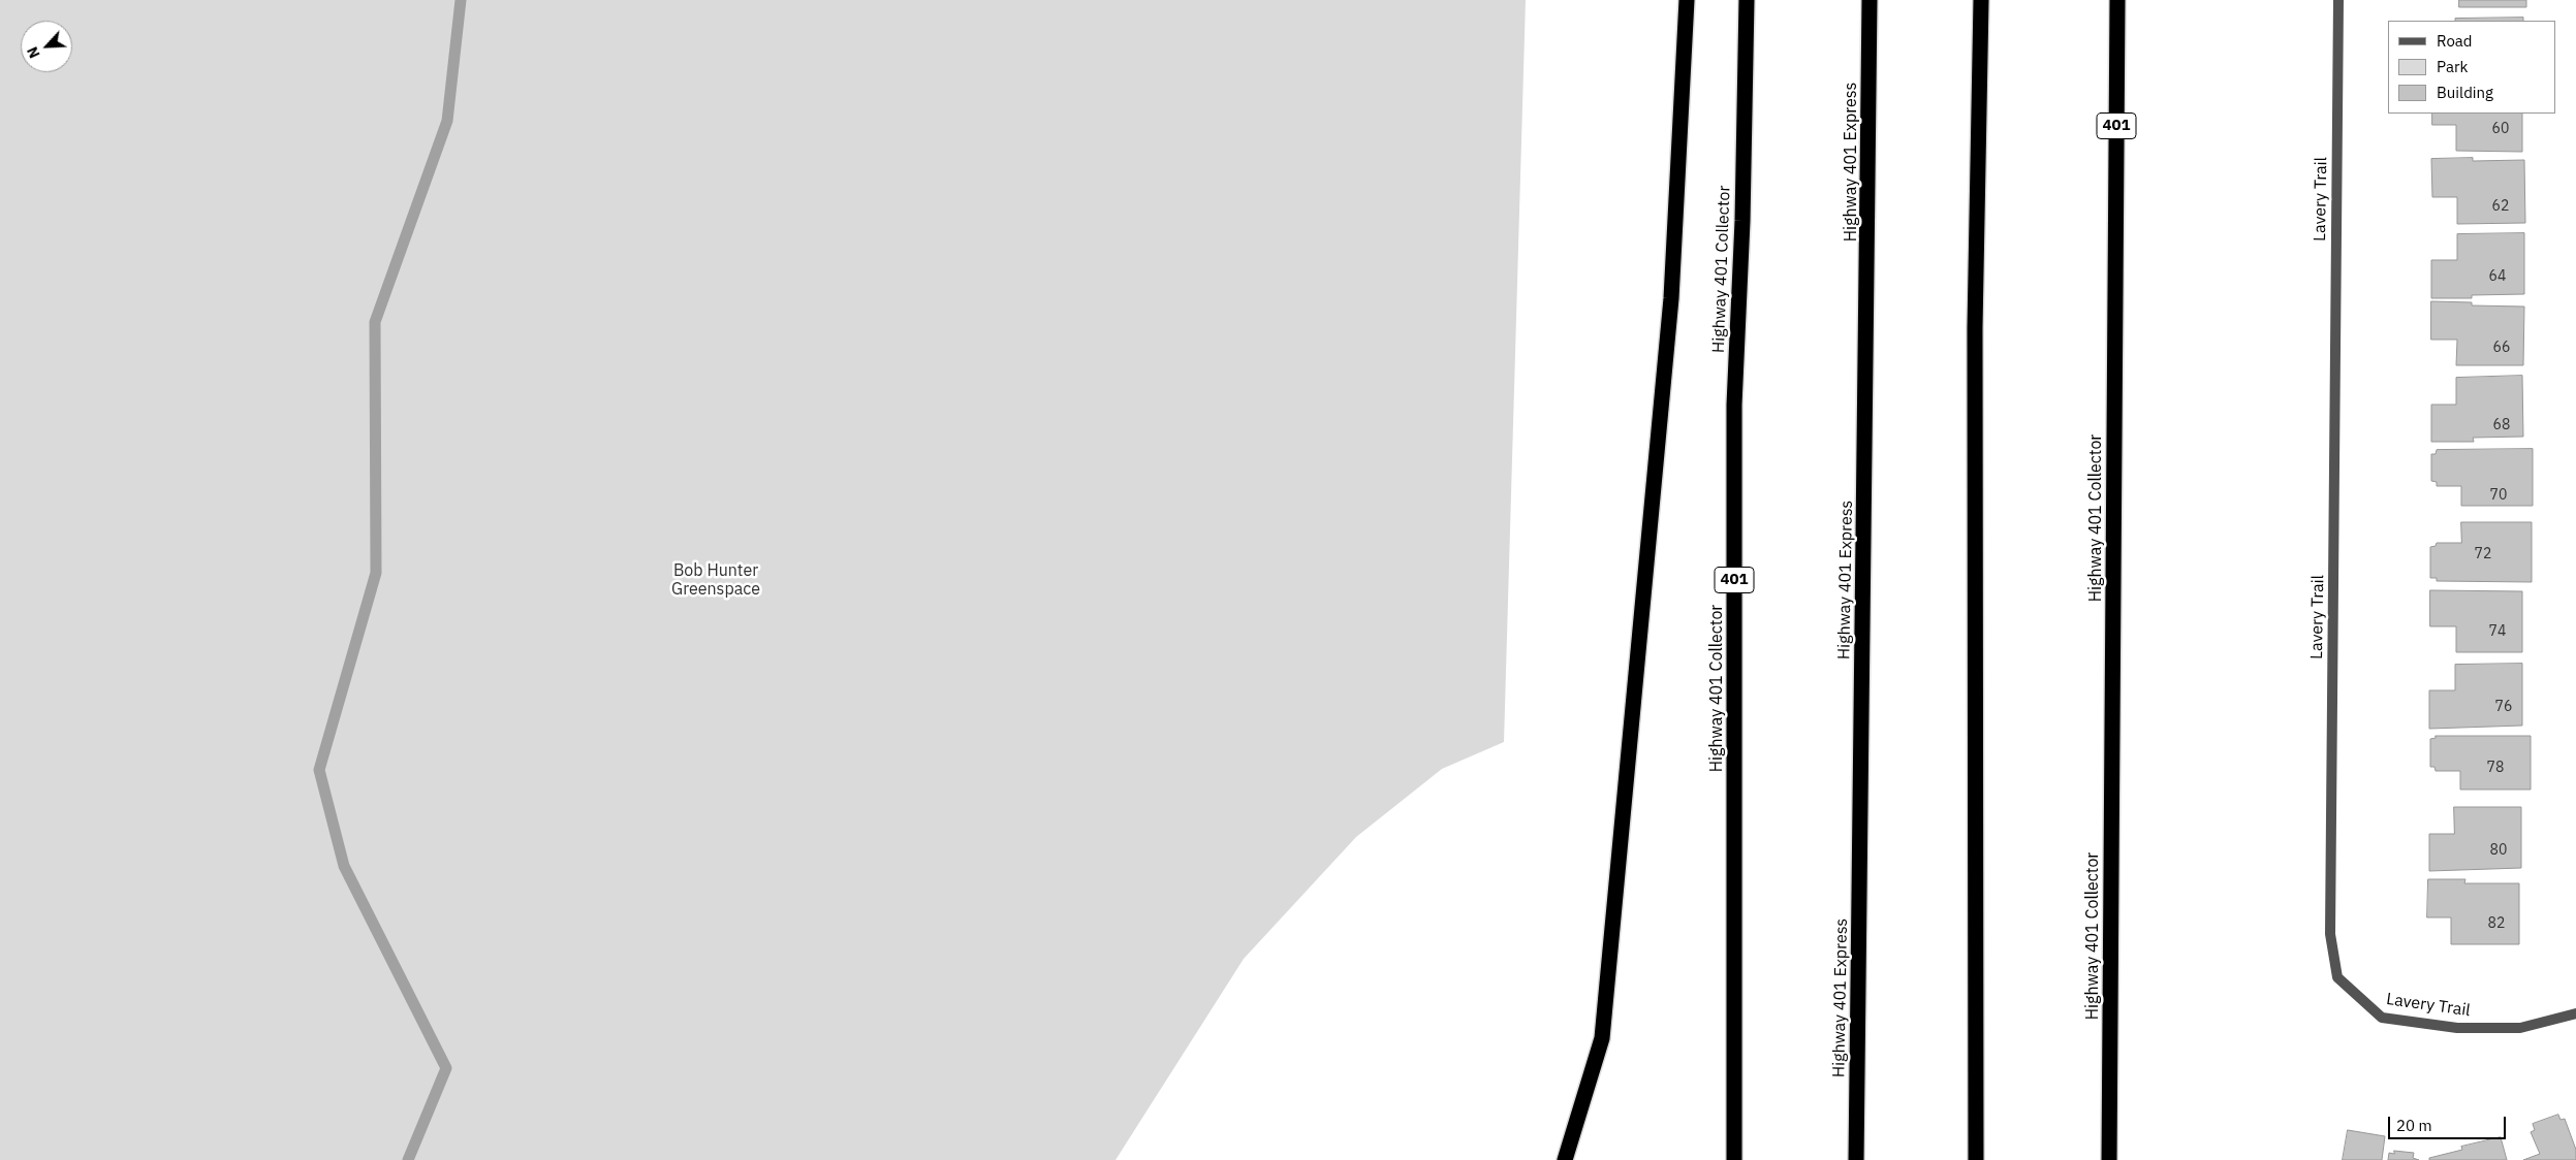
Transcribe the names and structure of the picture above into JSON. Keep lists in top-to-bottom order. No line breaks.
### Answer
{"streets":{"highway":["401","Highway 401 Express","Highway 401 Collector"],"street":["Lavery Trail"]},"parks":["Bob Hunter Greenspace"],"house_numbers":["60","62","64","66","68","70","72","74","76","78","80","82"],"legend":["Road","Park","Building"],"scale_bar":"20 m","north":"bottom left"}
